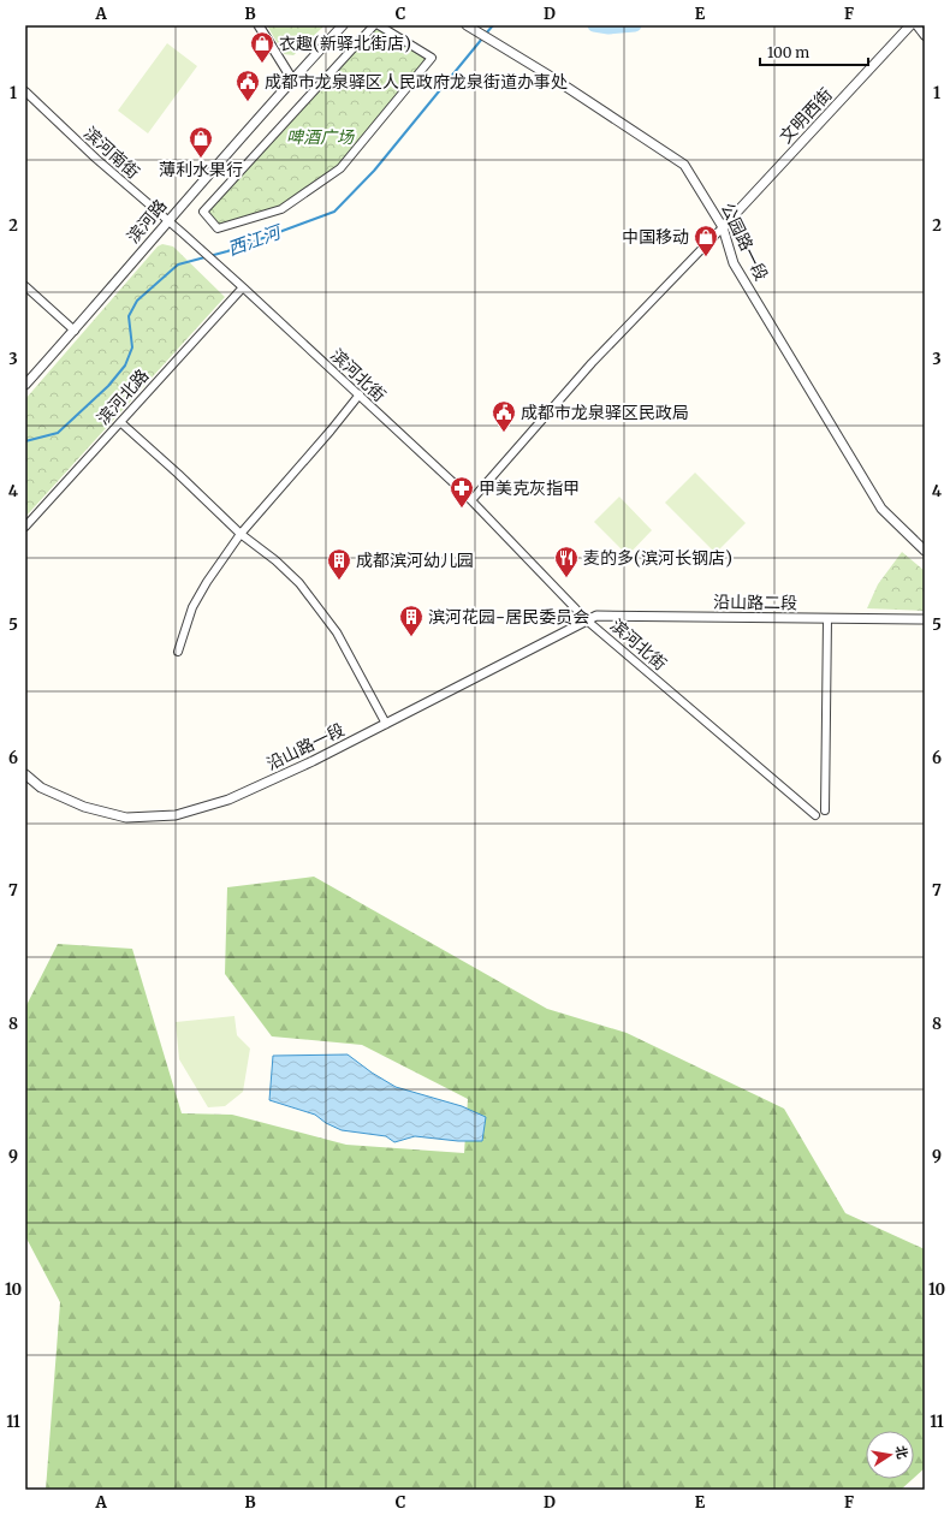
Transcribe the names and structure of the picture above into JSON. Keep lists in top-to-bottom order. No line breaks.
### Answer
{"streets":{"street":["文明西街","滨河南街","滨河路","公园路一段","滨河北街","滨河北路","沿山路二段","沿山路一段"]},"crossings":[["文明西街","公园路一段"],["滨河南街","滨河路"],["滨河南街","滨河北街"],["滨河北街","滨河北路"],["滨河北街","沿山路二段"],["滨河北街","沿山路一段"],["沿山路二段","沿山路一段"]],"water":["西江河"],"parks":["啤酒广场"],"places":{"shop":["衣趣(新驿北街店)","薄利水果行","中国移动"],"public building":["成都市龙泉驿区人民政府龙泉街道办事处","成都市龙泉驿区民政局"],"pharmacy":["甲美克灰指甲"],"restaurant":["麦的多(滨河长钢店)"],"building":["成都滨河幼儿园","滨河花园-居民委员会"]},"scale_bar":"100 m","north":"right","grid":{"columns":["A","B","C","D","E","F"],"rows":["1","2","3","4","5","6","7","8","9","10","11"]}}
